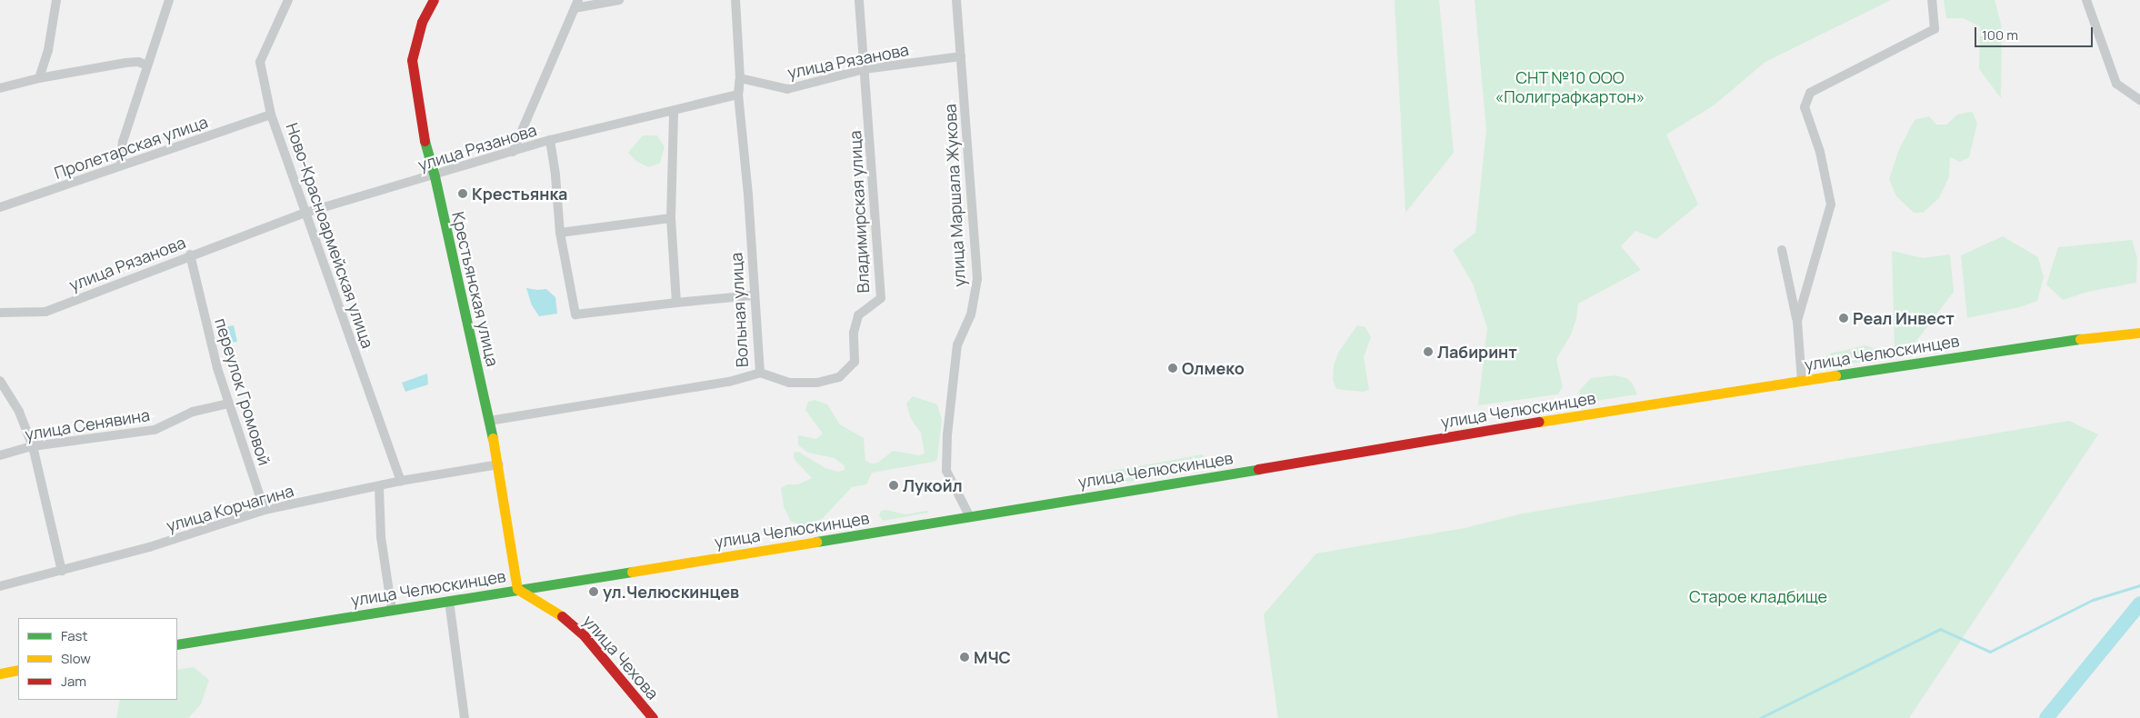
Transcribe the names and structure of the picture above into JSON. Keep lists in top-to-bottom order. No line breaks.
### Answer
{"streets":{"main road":["Крестьянская улица","улица Челюскинцев","улица Чехова"],"street":["улица Рязанова","Пролетарская улица","улица Маршала Жукова","Владимирская улица","Ново-Красноармейская улица","Вольная улица","переулок Громовой","улица Сенявина","улица Корчагина"]},"crossings":[["улица Рязанова","улица Маршала Жукова"],["улица Рязанова","Владимирская улица"],["улица Рязанова","Ново-Красноармейская улица"],["улица Рязанова","Крестьянская улица"],["улица Рязанова","Вольная улица"],["улица Рязанова","переулок Громовой"],["Пролетарская улица","Ново-Красноармейская улица"],["улица Маршала Жукова","улица Челюскинцев"],["Владимирская улица","Вольная улица"],["Ново-Красноармейская улица","улица Корчагина"],["Крестьянская улица","Вольная улица"],["Крестьянская улица","улица Челюскинцев"],["Крестьянская улица","улица Корчагина"],["Крестьянская улица","улица Чехова"],["улица Челюскинцев","улица Чехова"],["переулок Громовой","улица Сенявина"],["переулок Громовой","улица Корчагина"]],"parks":["СНТ №10 ООО «Полиграфкартон»","Старое кладбище"],"places":["Крестьянка","Реал Инвест","Лабиринт","Олмеко","Лукойл","ул.Челюскинцев","МЧС"],"legend":["Fast","Slow","Jam"],"scale_bar":"100 m"}
